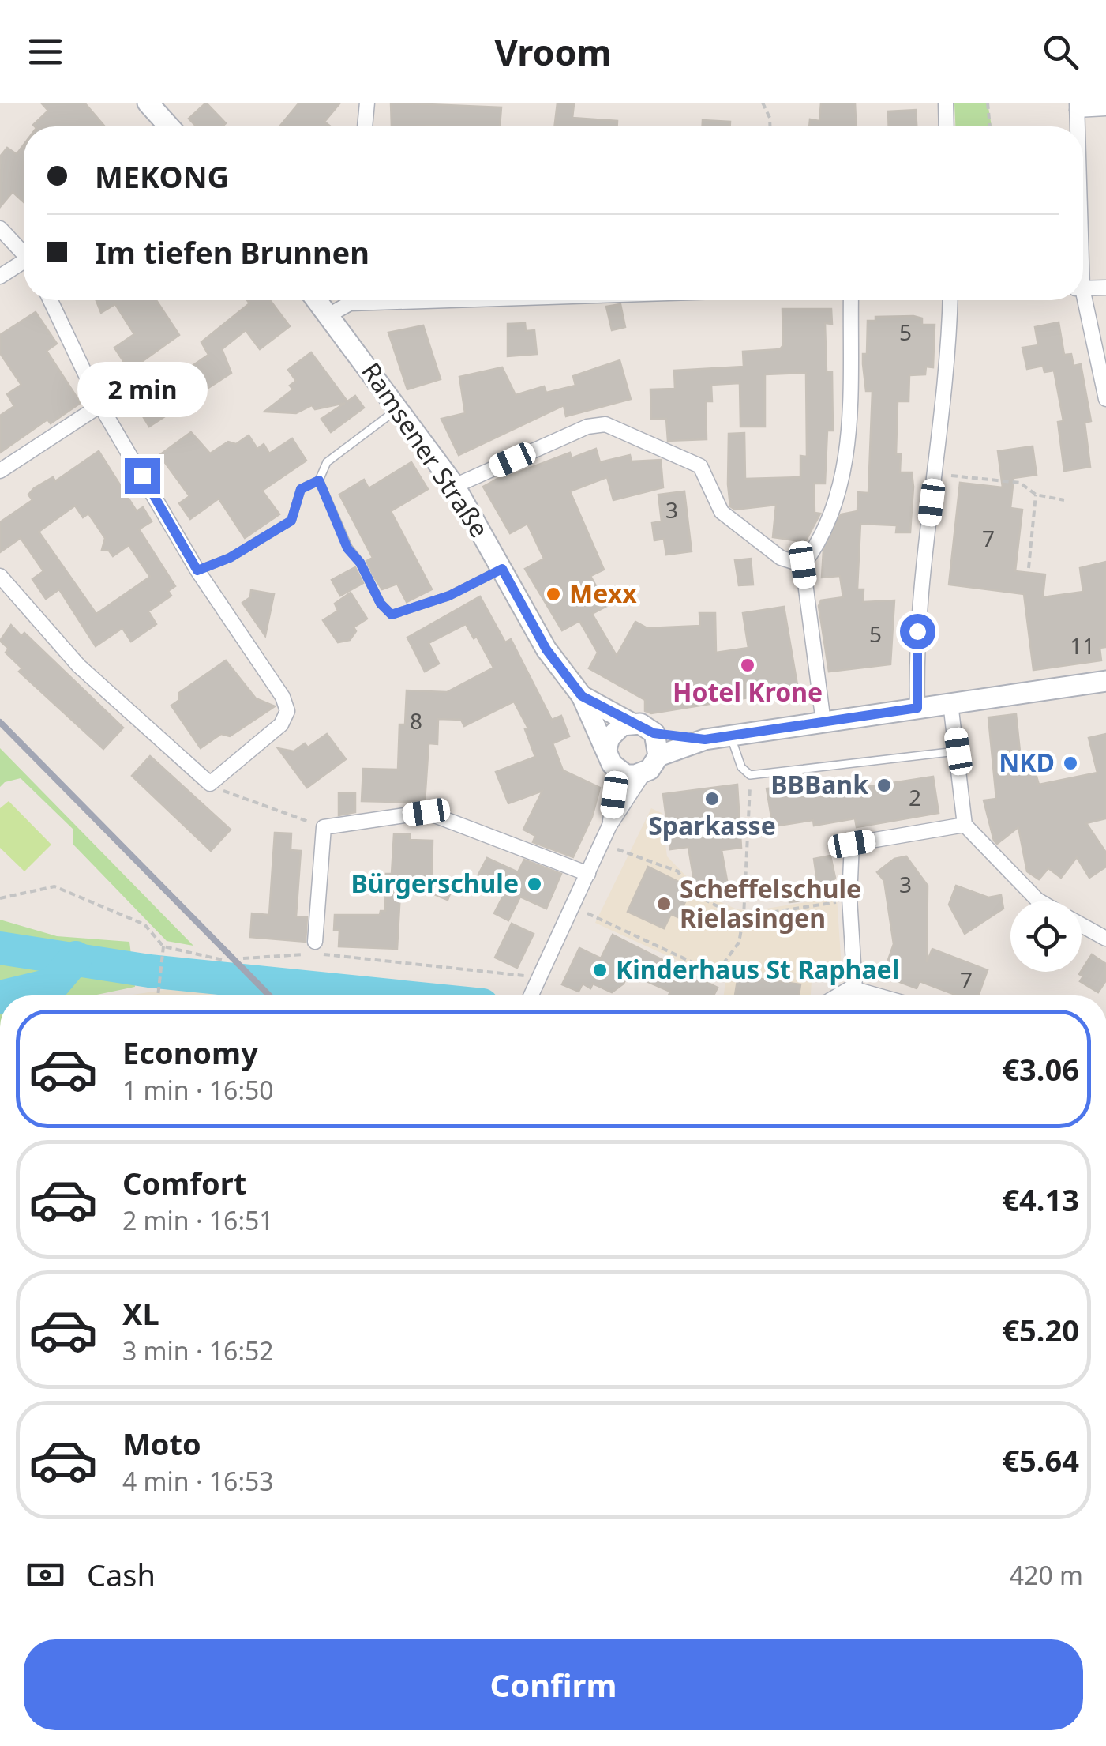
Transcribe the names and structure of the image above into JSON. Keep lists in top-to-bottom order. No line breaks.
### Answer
{"streets":{"main road":["Ramsener Straße"]},"places":["Mexx","Hotel Krone","NKD","BBBank","Sparkasse","Bürgerschule","Scheffelschule Rielasingen","Kinderhaus St Raphael"],"house_numbers":["5","3","7","5","11","8","2","3","7"],"page":{"header":"Vroom","banner":["MEKONG","Im tiefen Brunnen"],"bubble":"2 min","list":[{"name":"Economy","note":"1 min · 16:50","value":"€3.06"},{"name":"Comfort","note":"2 min · 16:51","value":"€4.13"},{"name":"XL","note":"3 min · 16:52","value":"€5.20"},{"name":"Moto","note":"4 min · 16:53","value":"€5.64"}],"pay":["Cash","420 m"],"buttons":"Confirm"}}
